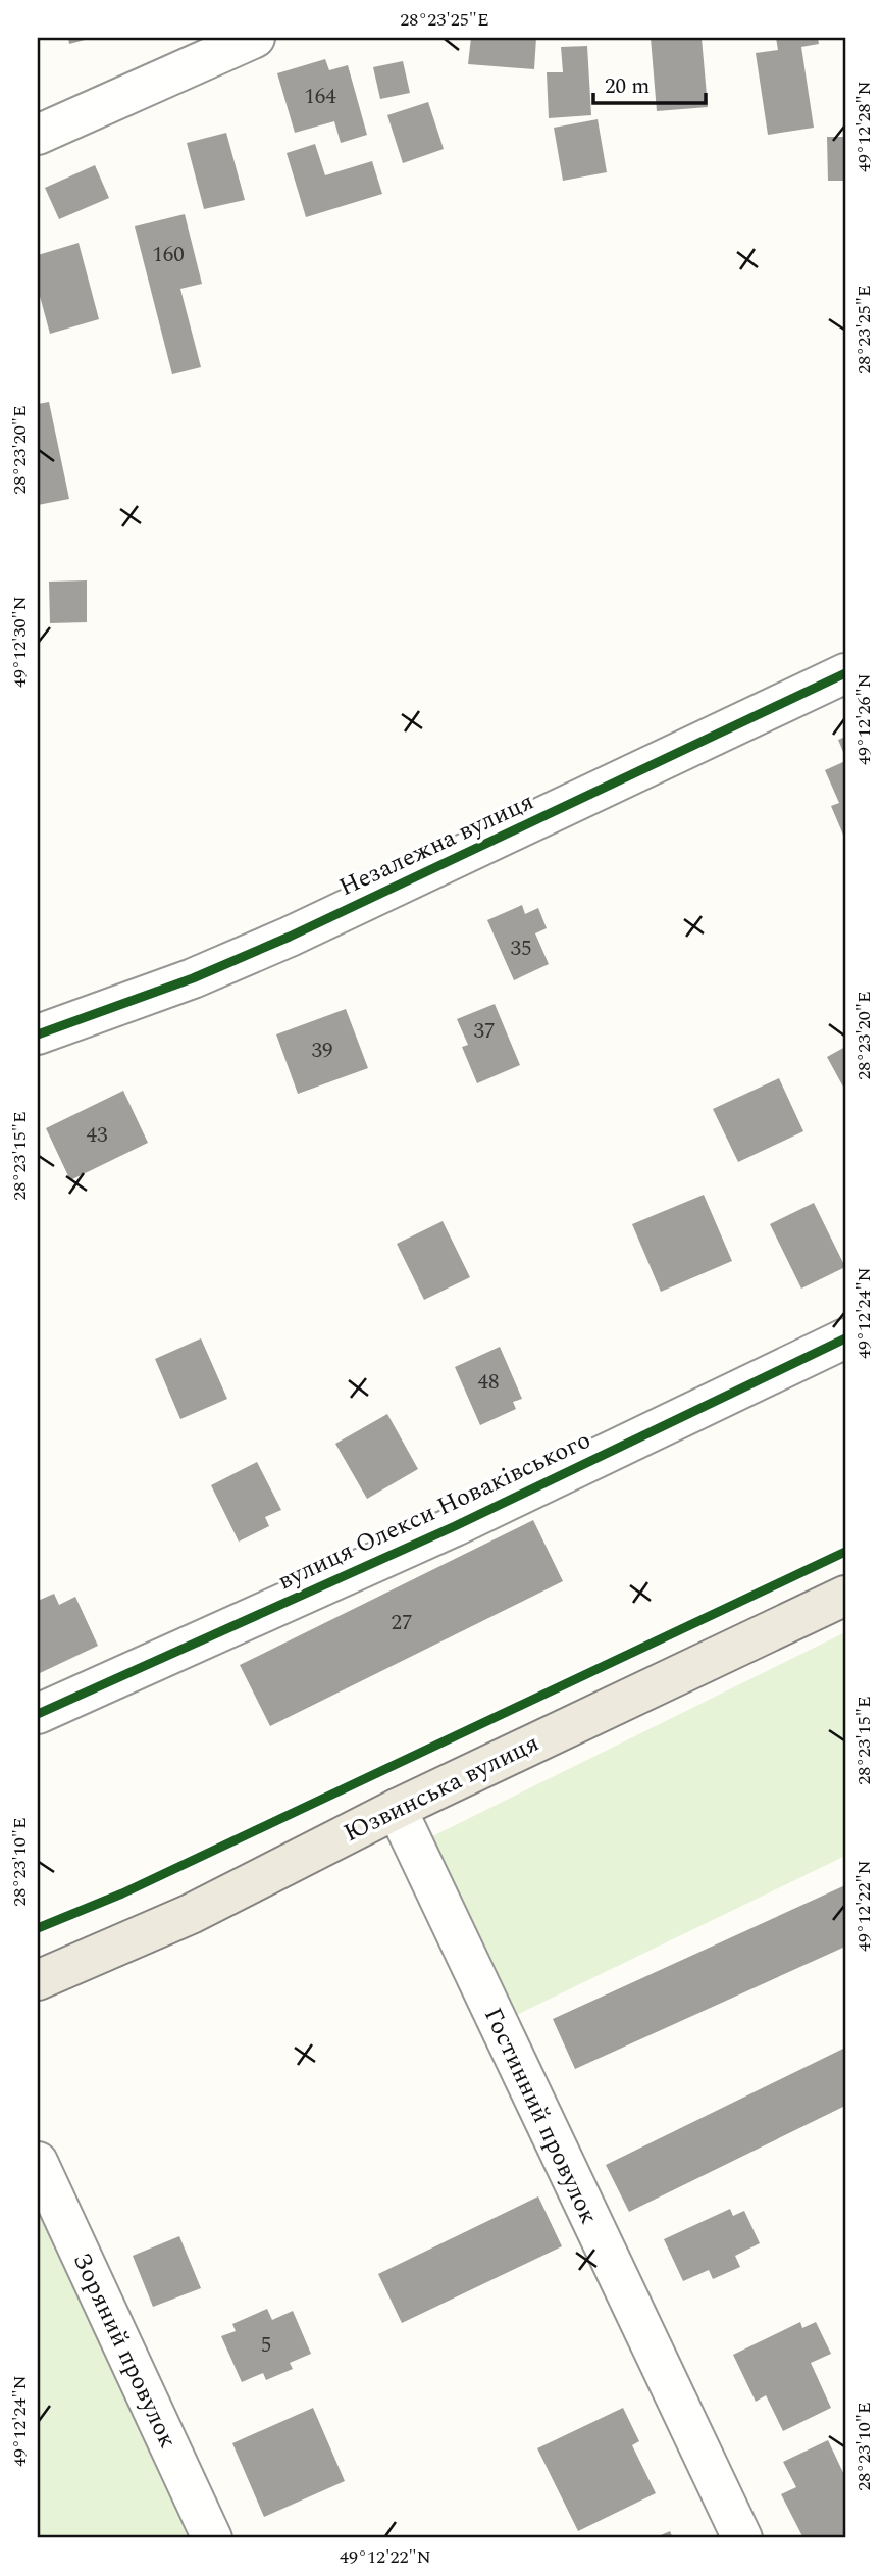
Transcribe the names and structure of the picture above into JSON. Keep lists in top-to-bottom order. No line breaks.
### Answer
{"streets":{"main road":["Юзвинська вулиця"],"street":["Незалежна вулиця","вулиця Олекси Новаківського","Гостинний провулок","Зоряний провулок"]},"crossings":[["Юзвинська вулиця","Гостинний провулок"]],"house_numbers":["164","160","35","37","39","43","48","27","5"],"scale_bar":"20 m","coordinates":["28°23'25\"E","49°12'28\"N","28°23'20\"E","49°12'30\"N","49°12'26\"N","28°23'15\"E","49°12'24\"N","28°23'10\"E","49°12'22\"N"]}
